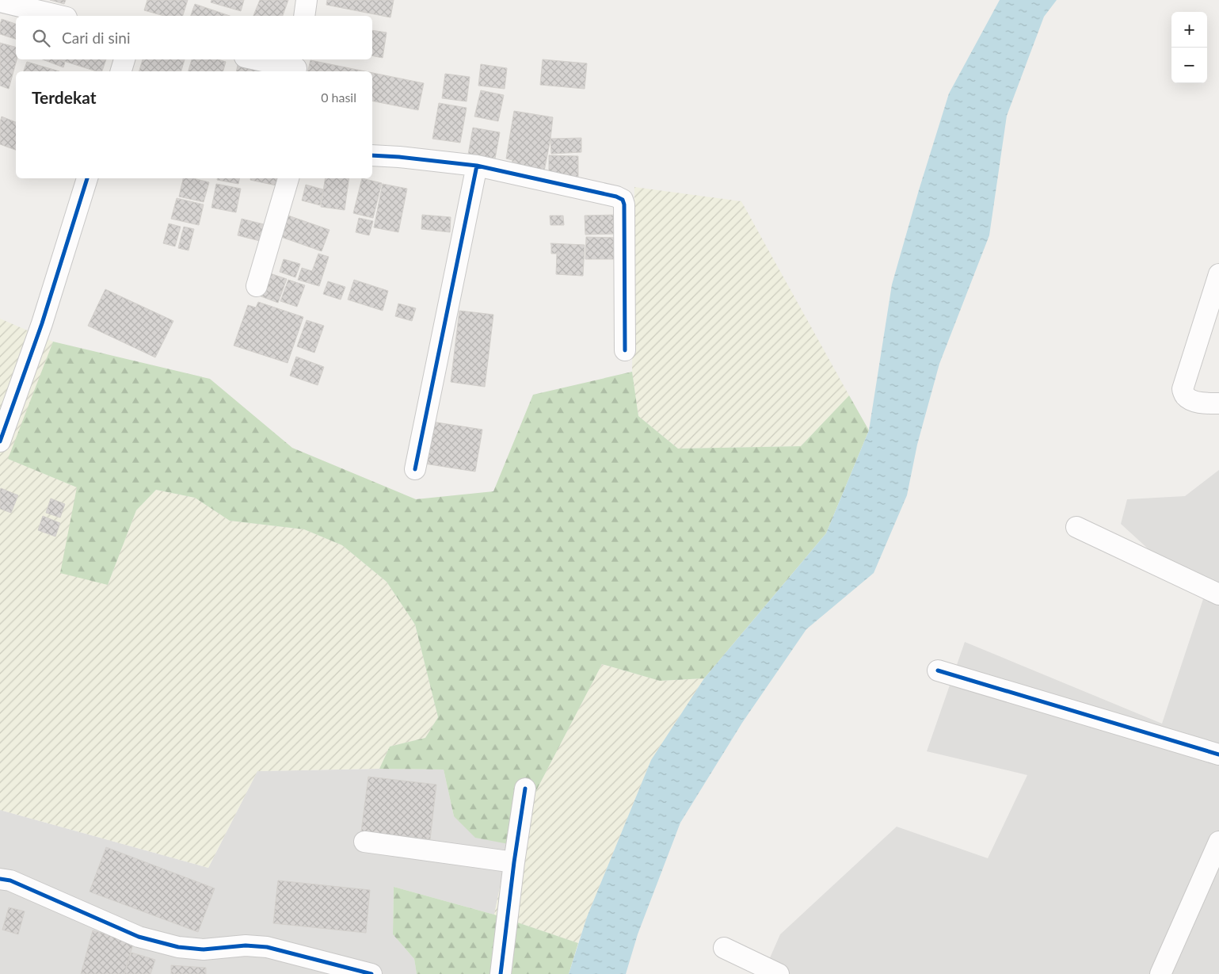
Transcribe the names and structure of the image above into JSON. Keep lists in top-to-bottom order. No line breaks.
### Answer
{"page":{"map_buttons":["+","−"],"search":"Cari di sini","heading":["Terdekat","0 hasil"]}}
